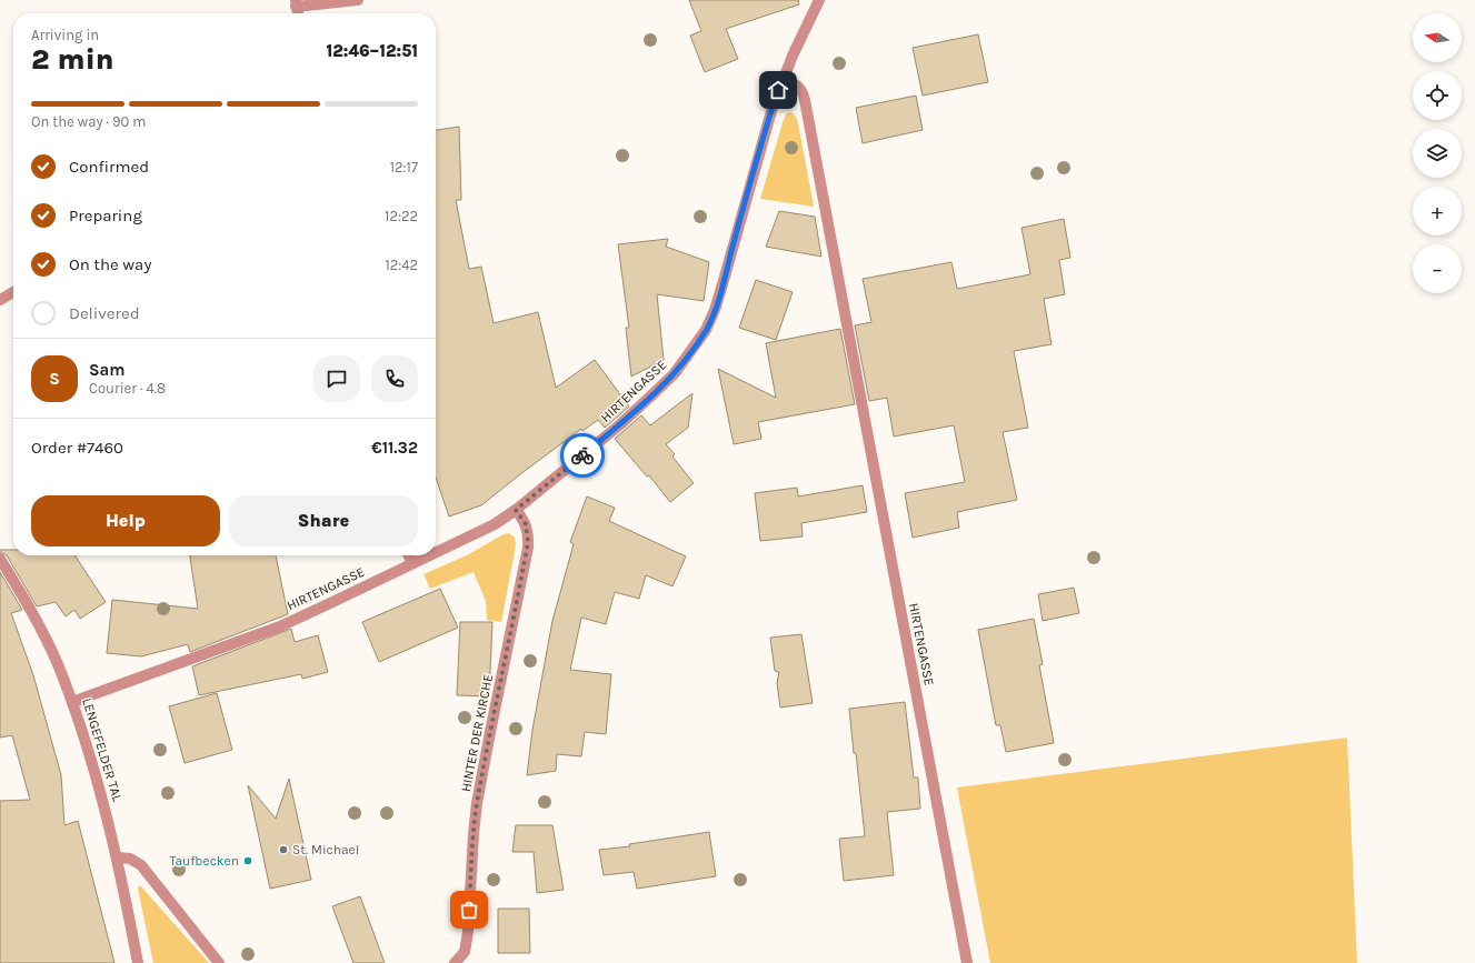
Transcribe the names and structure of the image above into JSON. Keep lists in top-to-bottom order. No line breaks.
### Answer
{"streets":{"street":["HIRTENGASSE","HINTER DER KIRCHE","LENGEFELDER TAL"]},"crossings":[["HIRTENGASSE","HINTER DER KIRCHE"],["HIRTENGASSE","LENGEFELDER TAL"]],"places":["St. Michael","Taufbecken"],"north":"left","page":{"map_buttons":["+","−"],"heading":["2 min","Arriving in","12:46–12:51"],"panel":["Sam","Courier · 4.8","Order #7460","€11.32"],"bar":"On the way · 90 m","list":[["Confirmed","12:17"],["Preparing","12:22"],["On the way","12:42"],"Delivered"],"round":"S","buttons":["Help","Share"]}}
